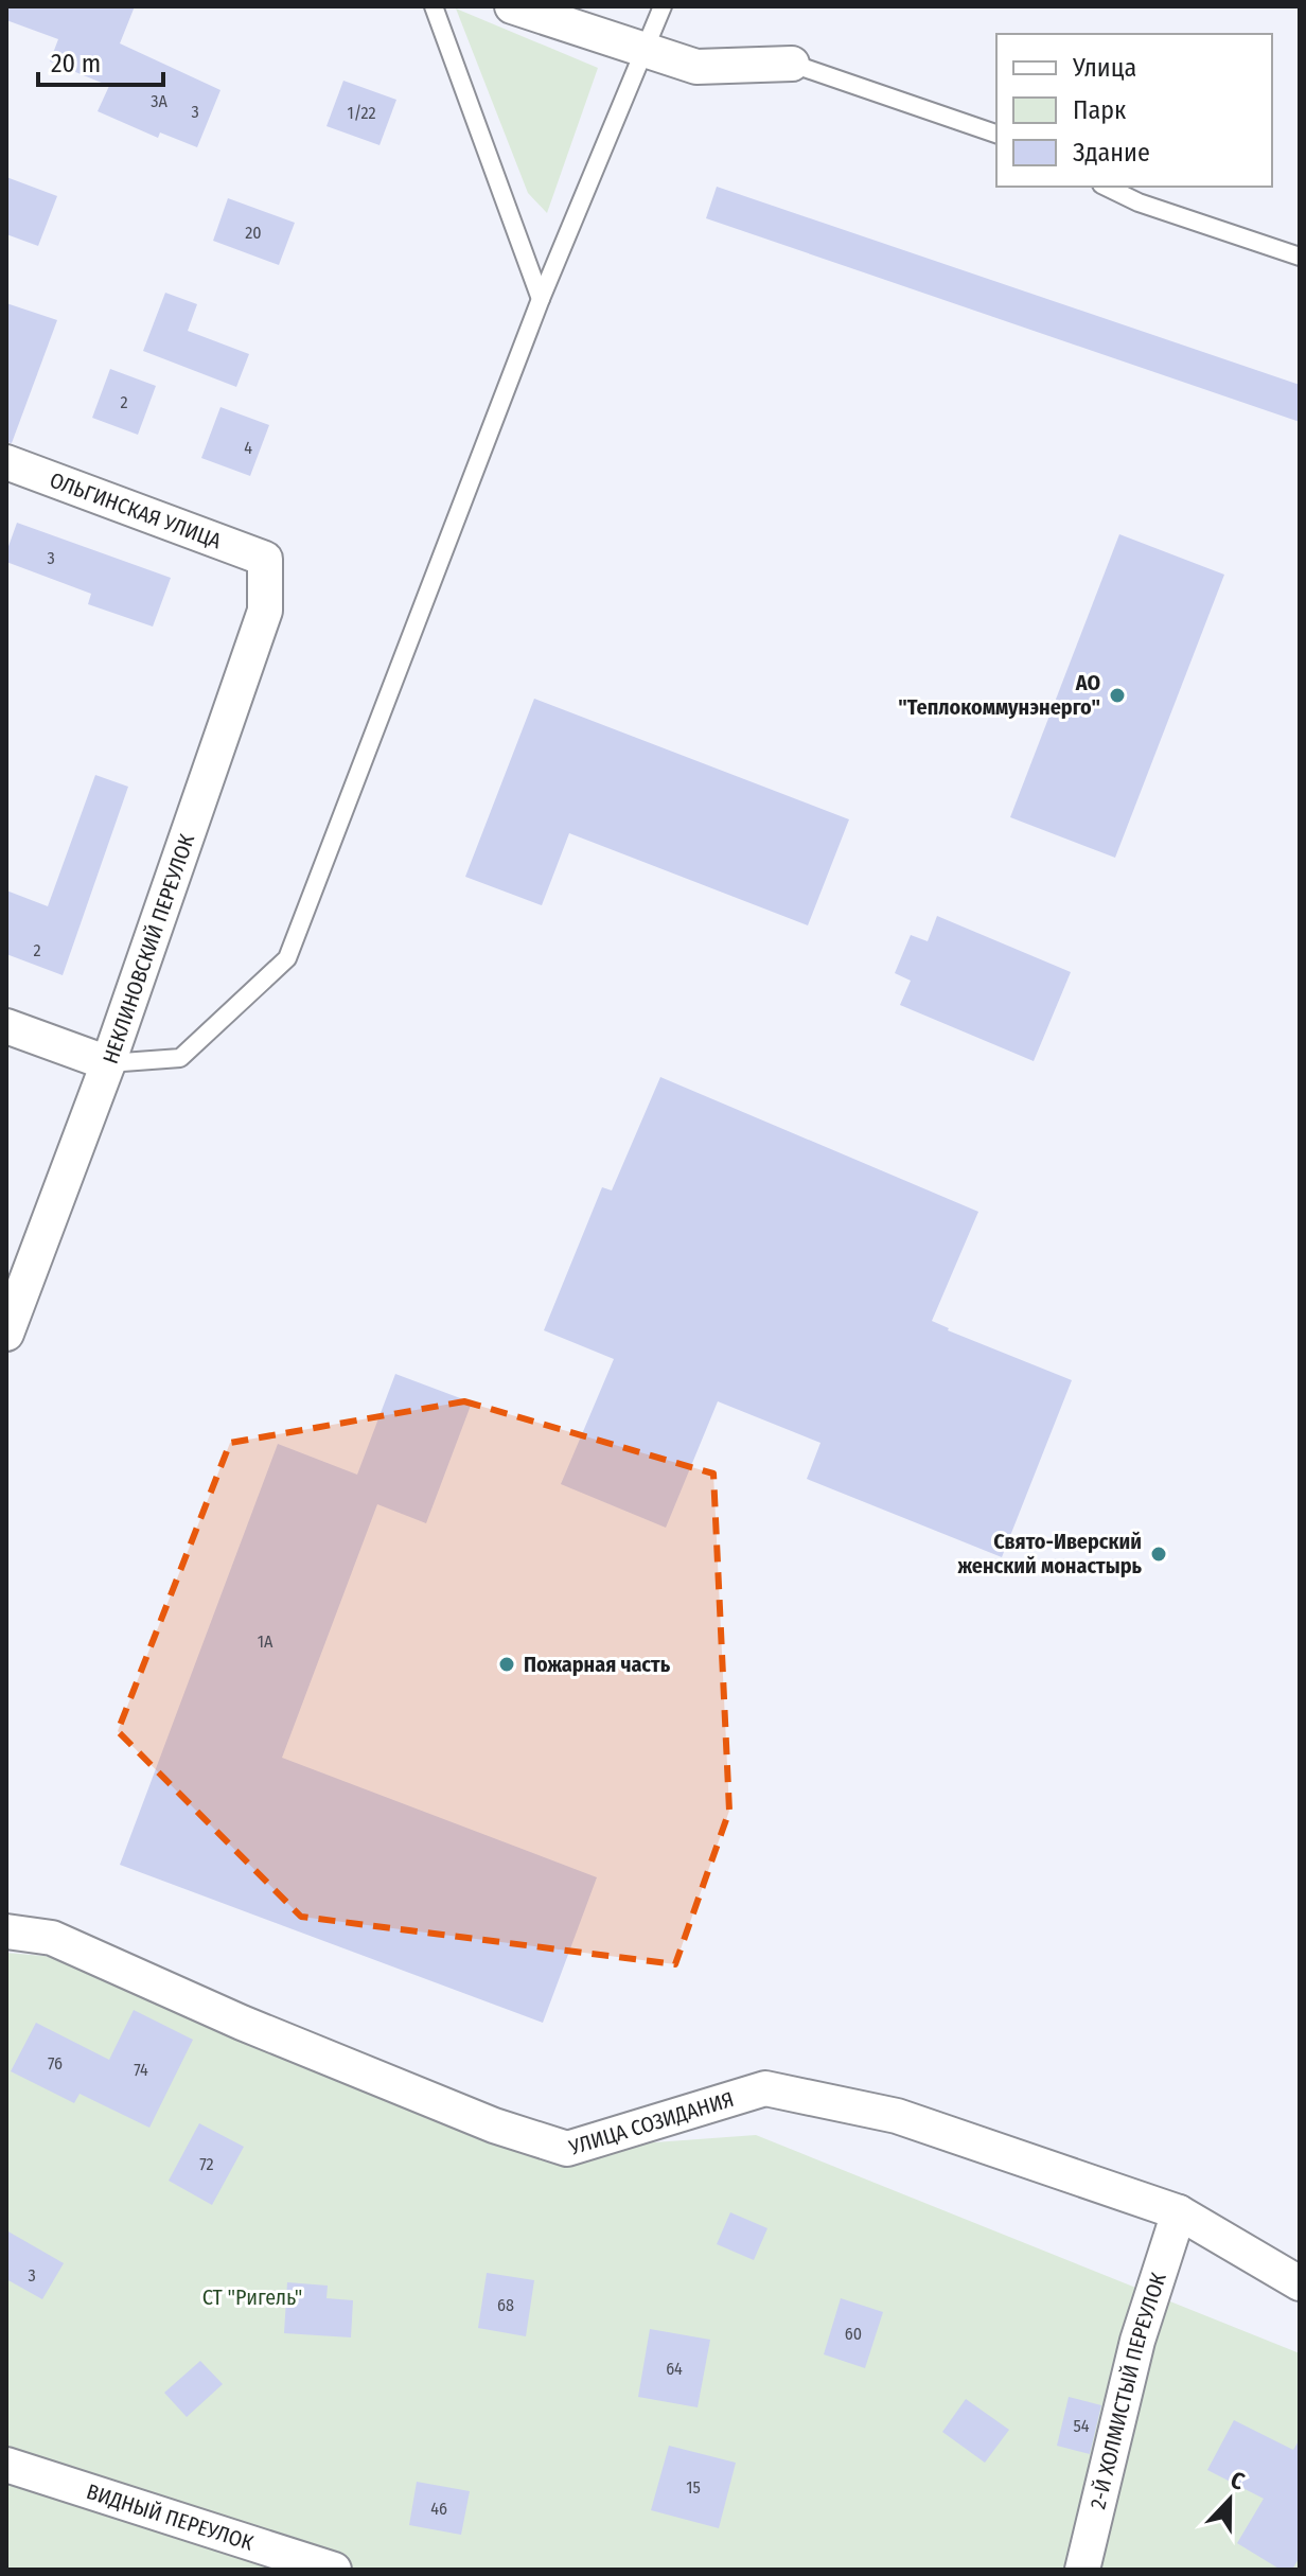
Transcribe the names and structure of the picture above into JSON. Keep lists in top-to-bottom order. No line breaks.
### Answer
{"streets":{"street":["ОЛЬГИНСКАЯ УЛИЦА","НЕКЛИНОВСКИЙ ПЕРЕУЛОК","УЛИЦА СОЗИДАНИЯ","2-Й ХОЛМИСТЫЙ ПЕРЕУЛОК","ВИДНЫЙ ПЕРЕУЛОК"]},"crossings":[["ОЛЬГИНСКАЯ УЛИЦА","НЕКЛИНОВСКИЙ ПЕРЕУЛОК"],["УЛИЦА СОЗИДАНИЯ","2-Й ХОЛМИСТЫЙ ПЕРЕУЛОК"]],"parks":["СТ \"Ригель\""],"places":["АО \"Теплокоммунэнерго\"","Свято-Иверский женский монастырь","Пожарная часть"],"house_numbers":["3А","3","1/22","20","2","4","3","2","1А","76","74","72","3","68","60","64","54","15","46"],"legend":["Улица","Парк","Здание"],"scale_bar":"20 m","north":"top"}
